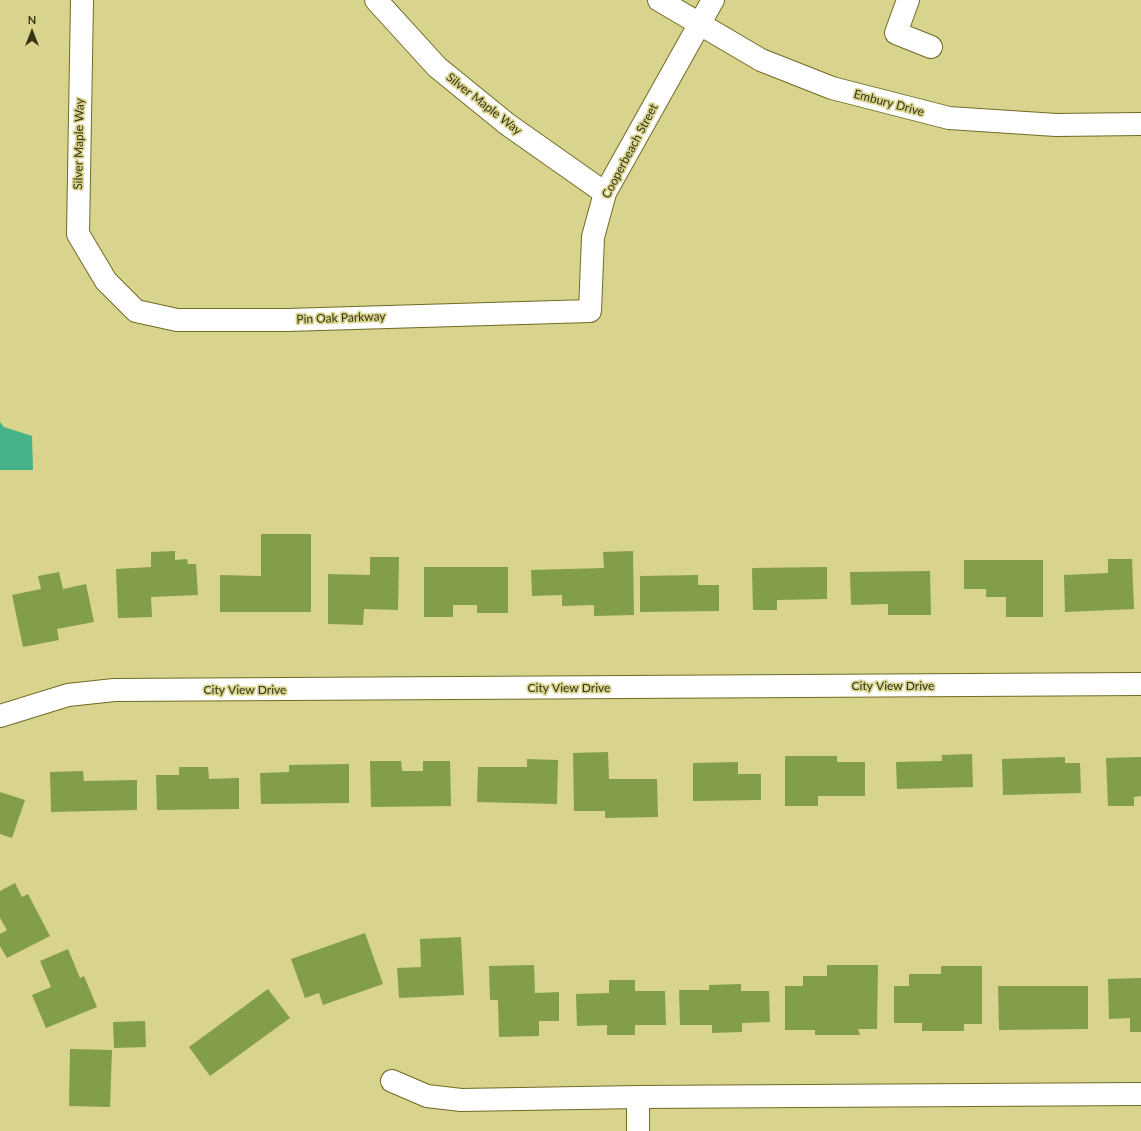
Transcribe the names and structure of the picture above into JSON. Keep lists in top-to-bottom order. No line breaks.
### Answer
{"streets":{"street":["Embury Drive","Silver Maple Way","Cooperbeach Street","Pin Oak Parkway","City View Drive"]},"crossings":[["Embury Drive","Cooperbeach Street"],["Silver Maple Way","Cooperbeach Street"],["Silver Maple Way","Pin Oak Parkway"],["Cooperbeach Street","Pin Oak Parkway"]],"north":"top"}
